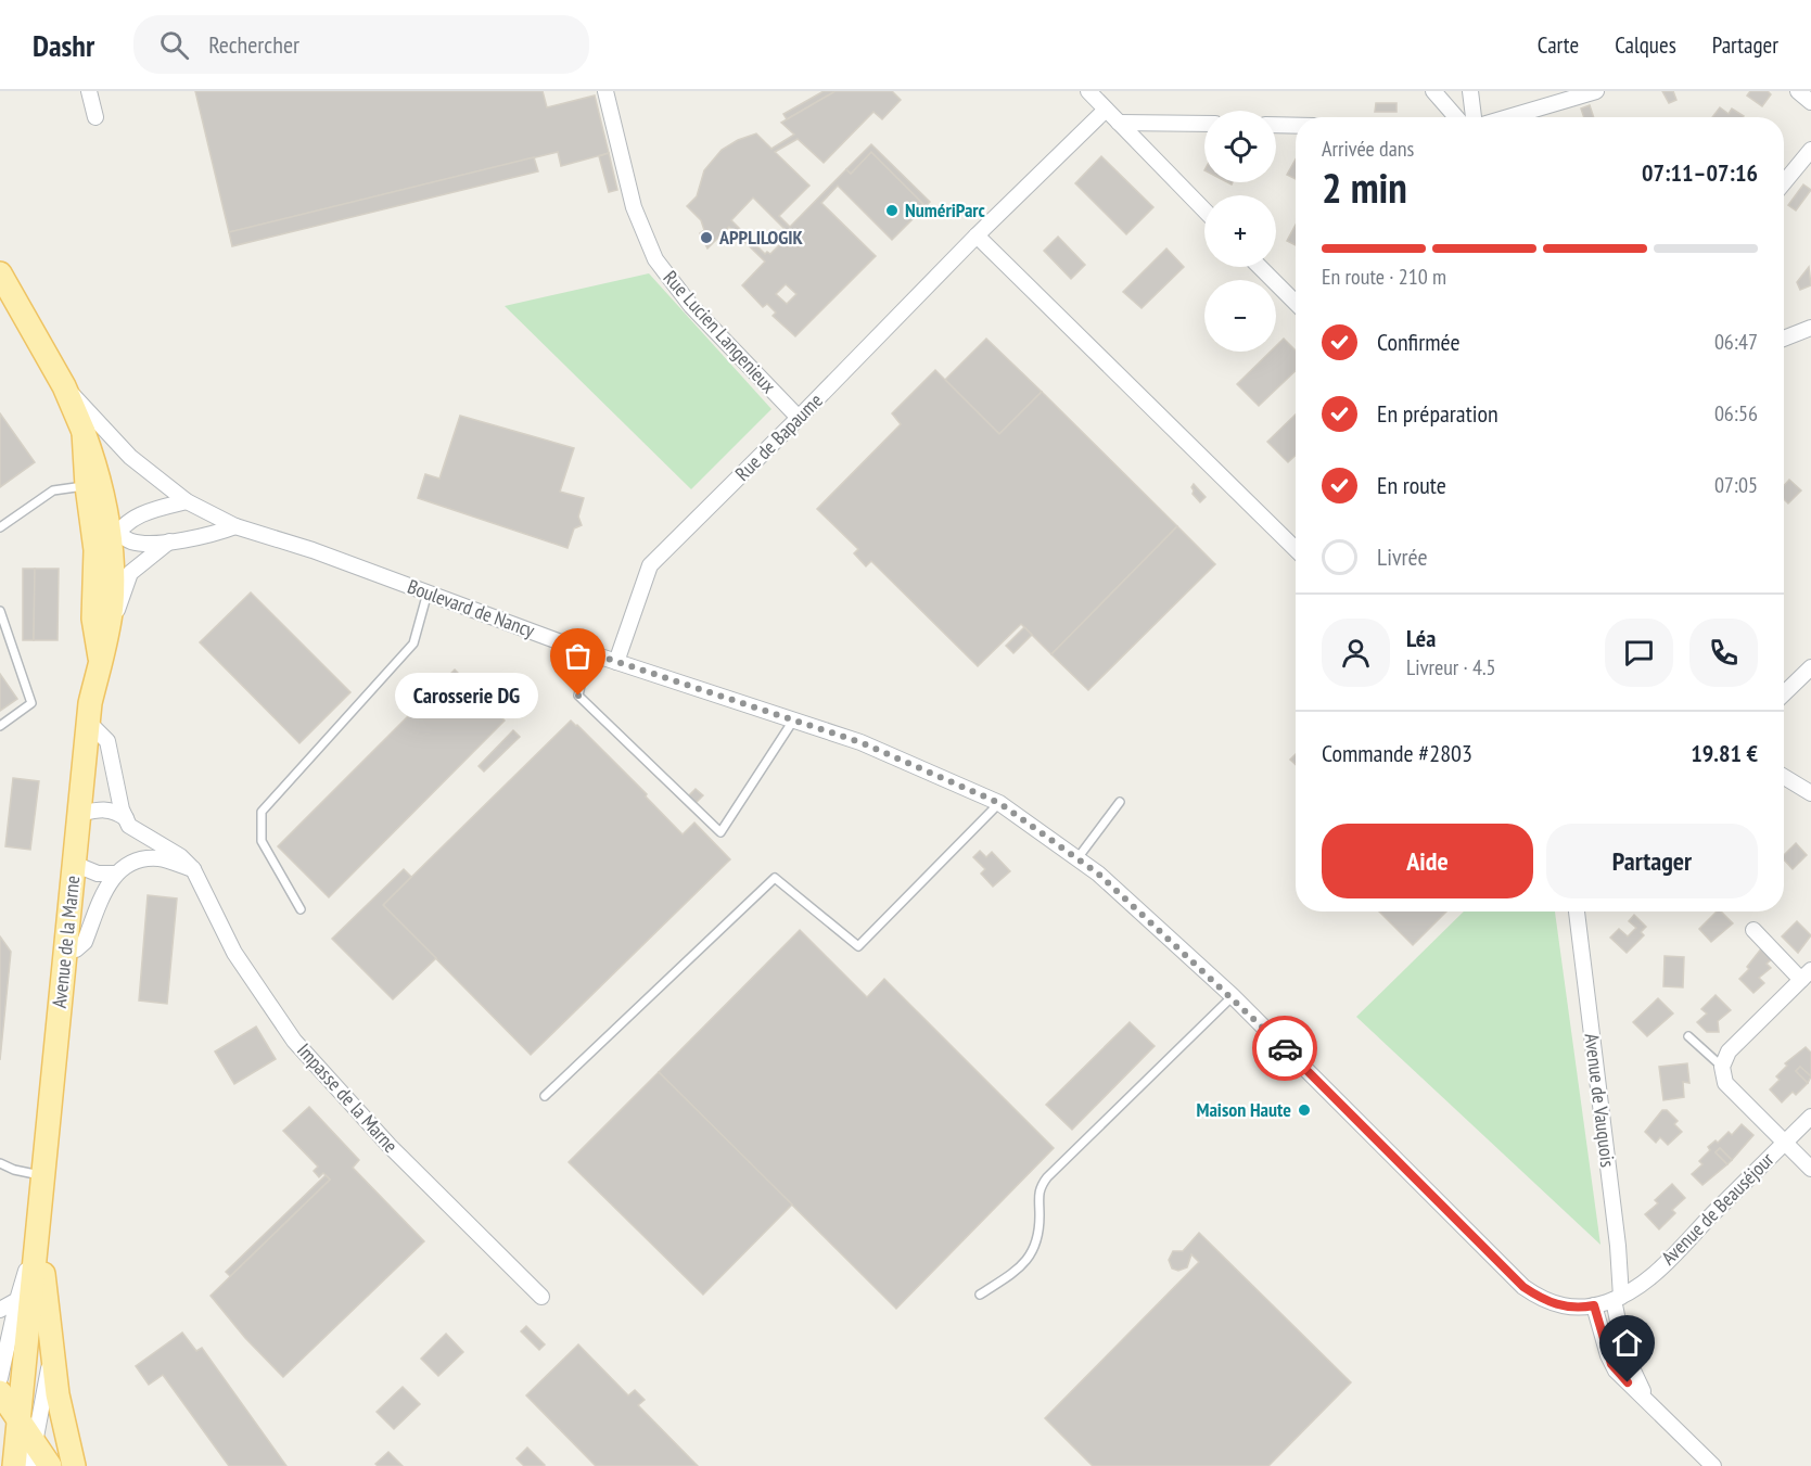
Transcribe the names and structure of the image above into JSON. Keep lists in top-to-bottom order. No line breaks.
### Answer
{"streets":{"main road":["Avenue de la Marne"],"street":["Rue Lucien Langenieux","Rue de Bapaume","Boulevard de Nancy","Impasse de la Marne","Avenue de Vauquois","Avenue de Beauséjour"]},"crossings":[["Rue Lucien Langenieux","Rue de Bapaume"],["Rue de Bapaume","Boulevard de Nancy"],["Boulevard de Nancy","Avenue de la Marne"],["Boulevard de Nancy","Avenue de Vauquois"],["Boulevard de Nancy","Avenue de Beauséjour"],["Avenue de la Marne","Impasse de la Marne"],["Avenue de Vauquois","Avenue de Beauséjour"]],"places":["NumériParc","APPLILOGIK","Carosserie DG","Maison Haute"],"page":{"header":"Dashr","search":"Rechercher","nav":["Carte","Calques","Partager"],"map_buttons":["+","−"],"heading":["2 min","Arrivée dans","07:11–07:16"],"panel":["Léa","Livreur · 4.5","Commande #2803","19.81 €"],"bar":"En route · 210 m","list":[["Confirmée","06:47"],["En préparation","06:56"],["En route","07:05"],"Livrée"],"bubble":"Carosserie DG","buttons":["Aide","Partager"]}}
